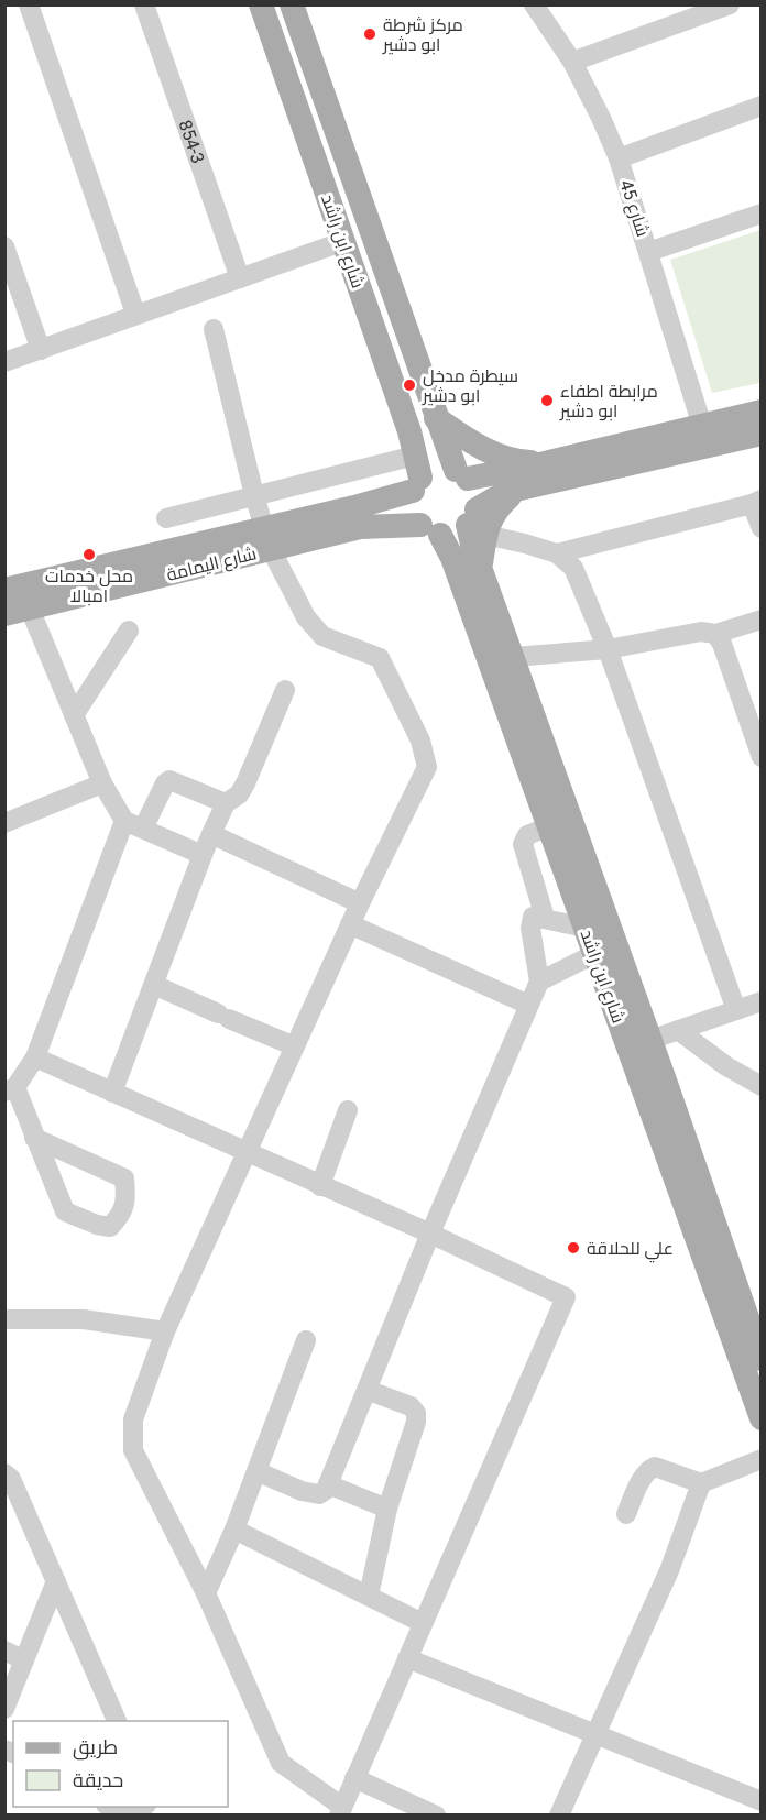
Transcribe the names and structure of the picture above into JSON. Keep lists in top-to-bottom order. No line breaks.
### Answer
{"streets":{"main road":["شارع ابن راشد","شارع اليمامة"],"street":["854-3","شارع 45"]},"crossings":[["شارع ابن راشد","شارع اليمامة"]],"places":["مركز شرطة ابو دشير","سيطرة مدخل ابو دشير","مرابطة اطفاء ابو دشير","محل خدمات امبالا","علي للحلاقة"],"legend":["طريق","حديقة"]}
